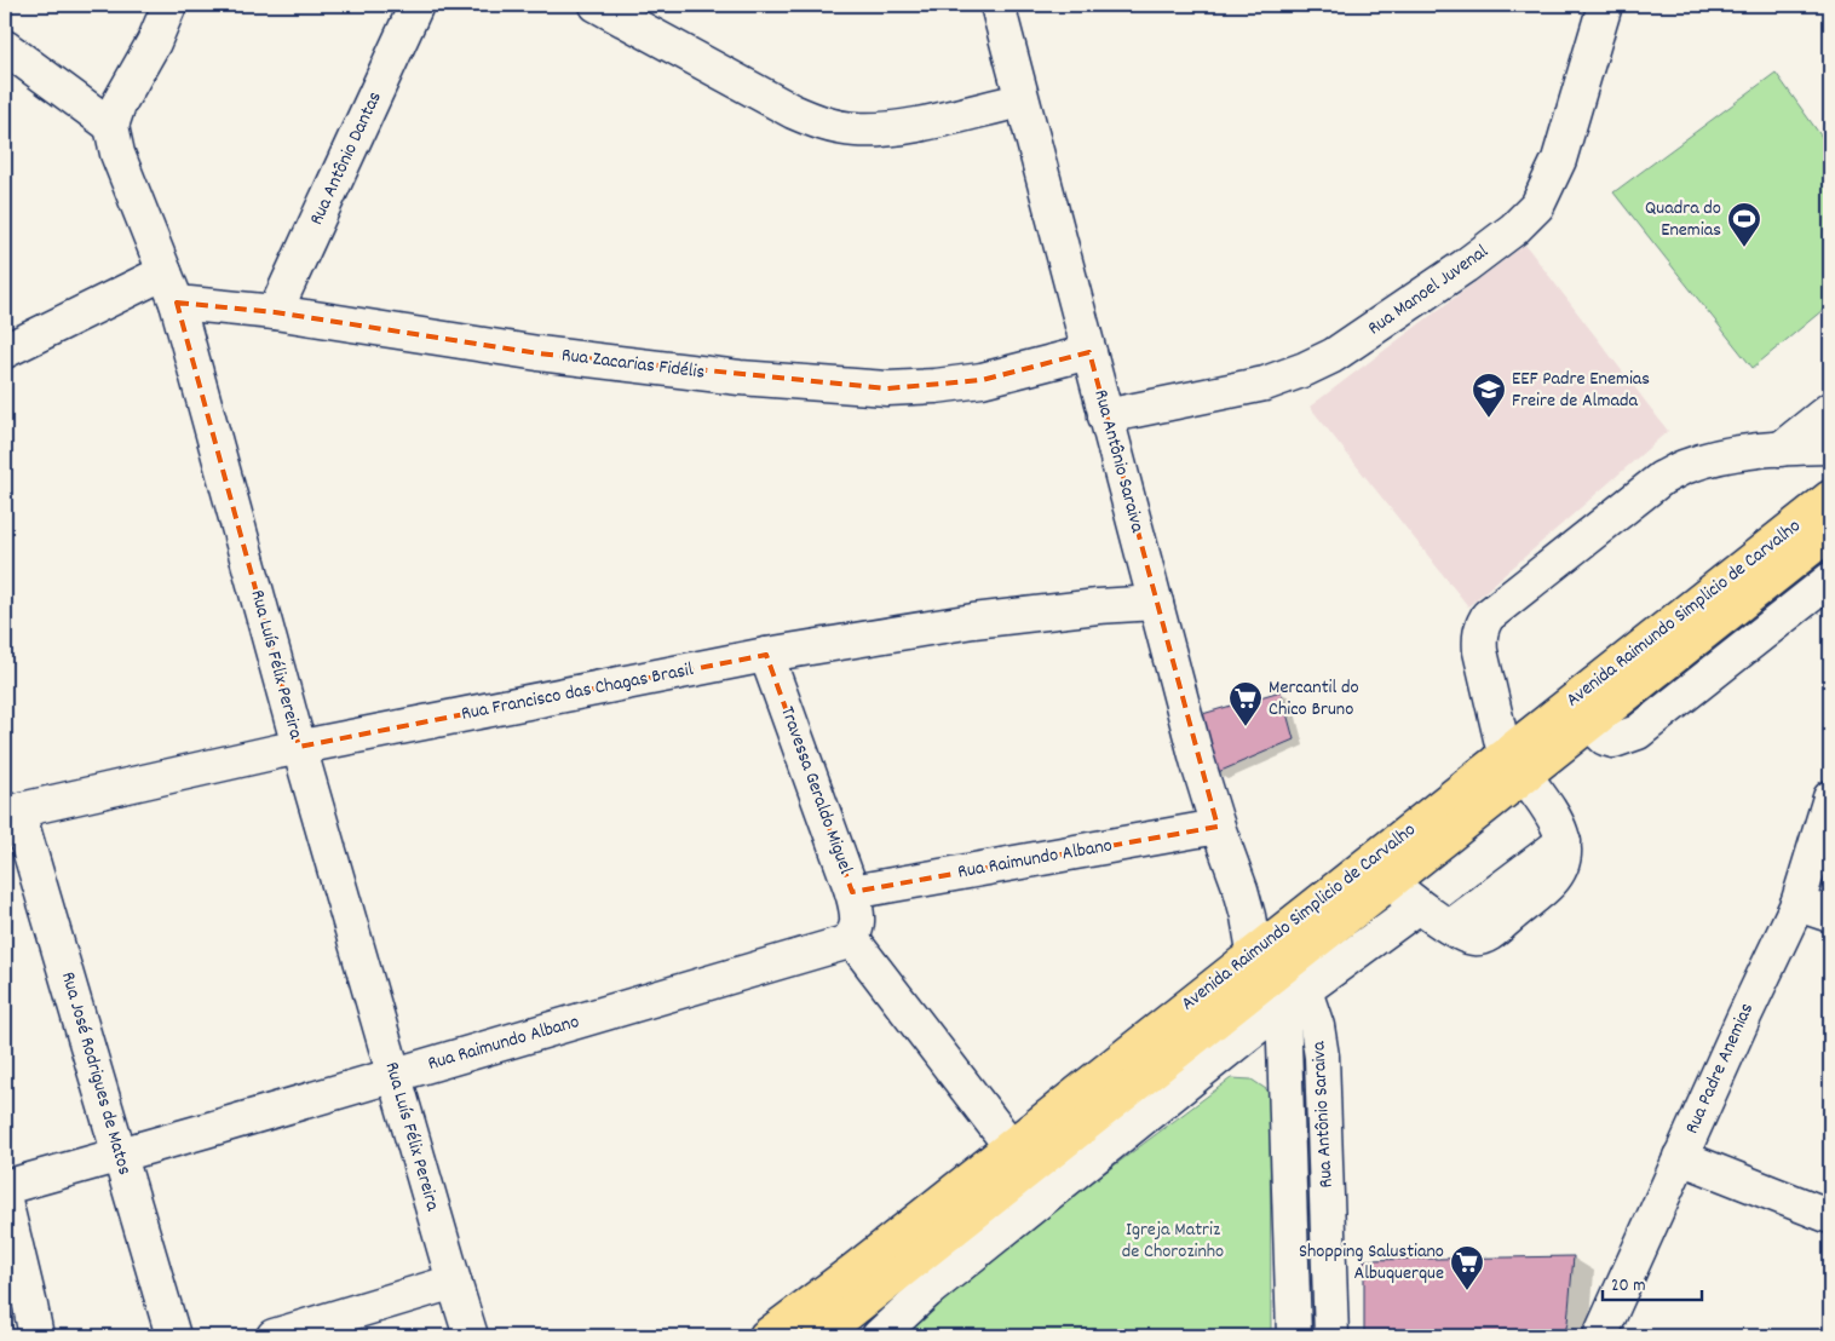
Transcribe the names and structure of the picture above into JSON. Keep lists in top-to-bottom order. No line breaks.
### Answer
{"streets":{"main road":["Avenida Raimundo Simplicio de Carvalho"],"street":["Rua Antônio Dantas","Rua Manoel Juvenal","Rua Zacarias Fidélis","Rua Antônio Saraiva","Rua Luís Félix Pereira","Rua Francisco das Chagas Brasil","Travessa Geraldo Miguel","Rua Raimundo Albano","Rua Padre Anemias","Rua José Rodrigues de Matos"]},"crossings":[["Rua Antônio Dantas","Rua Zacarias Fidélis"],["Rua Manoel Juvenal","Rua Antônio Saraiva"],["Rua Zacarias Fidélis","Rua Antônio Saraiva"],["Rua Zacarias Fidélis","Rua Luís Félix Pereira"],["Rua Antônio Saraiva","Avenida Raimundo Simplicio de Carvalho"],["Rua Antônio Saraiva","Rua Francisco das Chagas Brasil"],["Rua Antônio Saraiva","Rua Raimundo Albano"],["Rua Luís Félix Pereira","Rua Francisco das Chagas Brasil"],["Rua Luís Félix Pereira","Rua Raimundo Albano"],["Rua Francisco das Chagas Brasil","Travessa Geraldo Miguel"],["Rua Francisco das Chagas Brasil","Rua José Rodrigues de Matos"],["Travessa Geraldo Miguel","Rua Raimundo Albano"],["Rua Raimundo Albano","Rua José Rodrigues de Matos"]],"parks":["Igreja Matriz de Chorozinho"],"places":{"sports":["Quadra do Enemias"],"school or university":["EEF Padre Enemias Freire de Almada"],"supermarket":["Mercantil do Chico Bruno","Shopping Salustiano Albuquerque"]},"scale_bar":"20 m"}
